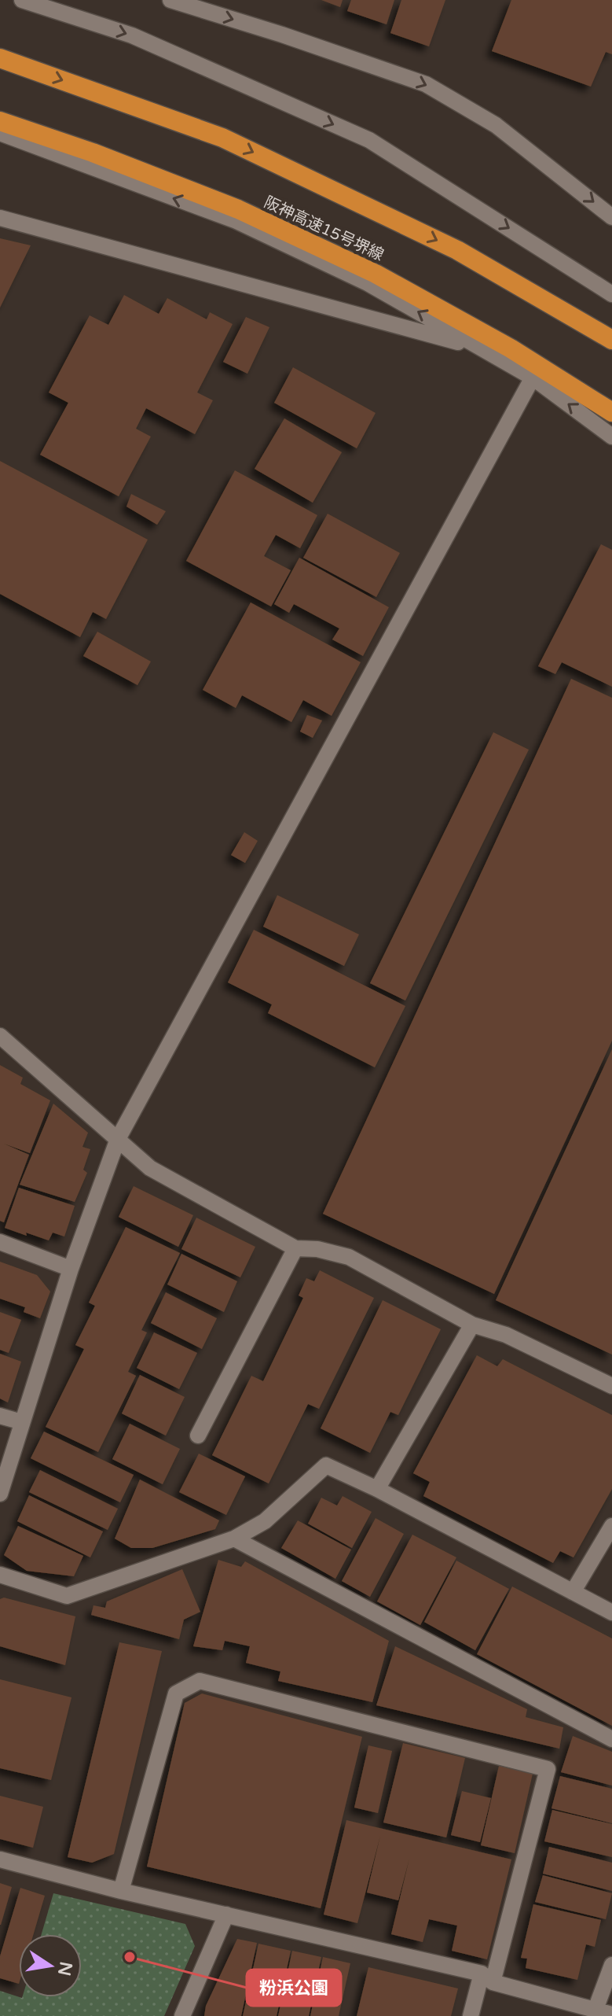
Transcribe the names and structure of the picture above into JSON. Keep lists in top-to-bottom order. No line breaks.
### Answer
{"streets":{"highway":["阪神高速15号堺線"]},"places":["粉浜公園"],"north":"right"}
